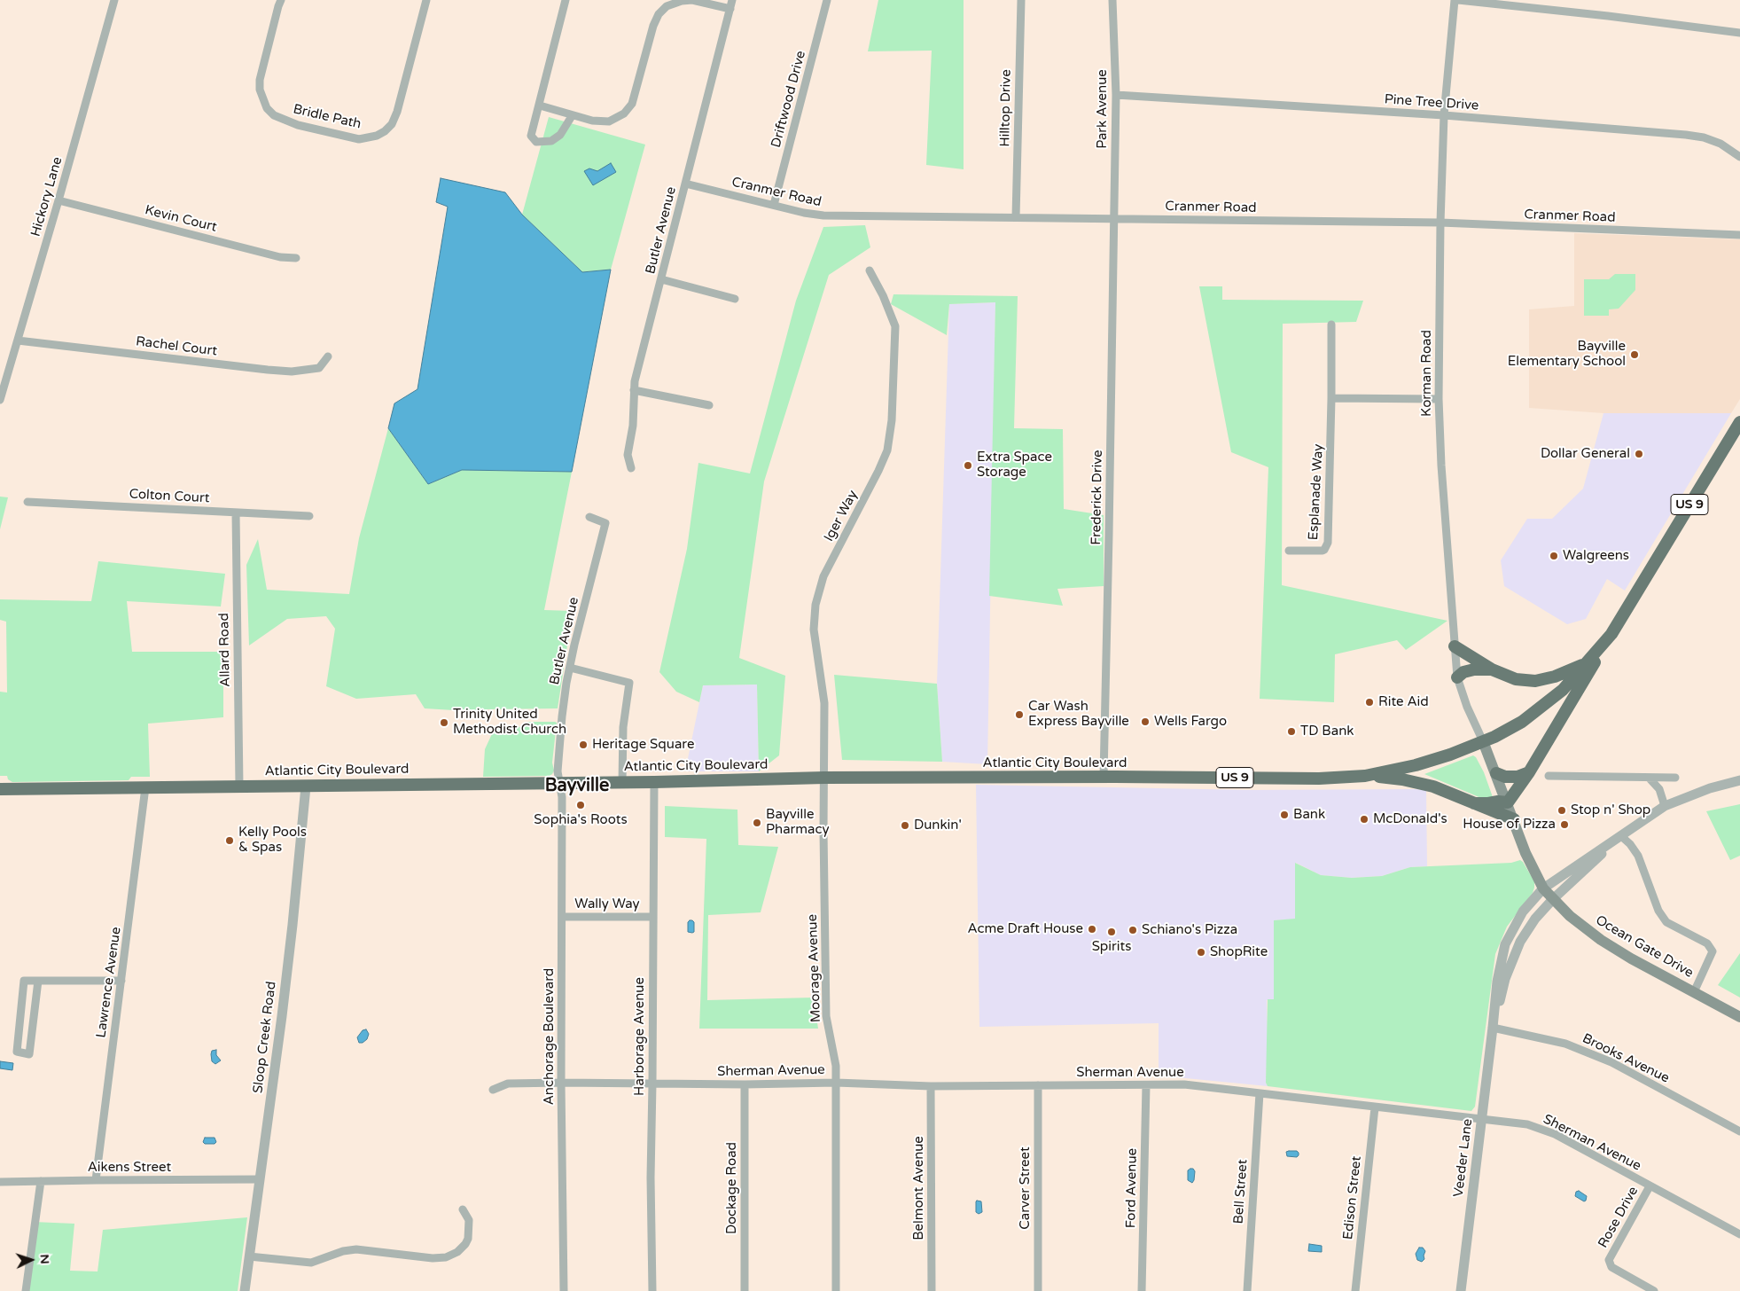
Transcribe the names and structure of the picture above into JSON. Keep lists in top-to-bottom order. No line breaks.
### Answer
{"streets":{"highway":["US 9","Atlantic City Boulevard"],"main road":["Ocean Gate Drive"],"street":["Driftwood Drive","Pine Tree Drive","Hilltop Drive","Park Avenue","Bridle Path","Cranmer Road","Hickory Lane","Kevin Court","Butler Avenue","Rachel Court","Korman Road","Esplanade Way","Colton Court","Frederick Drive","Iger Way","Allard Road","Wally Way","Moorage Avenue","Lawrence Avenue","Anchorage Boulevard","Harborage Avenue","Sloop Creek Road","Brooks Avenue","Sherman Avenue","Veeder Lane","Aikens Street","Dockage Road","Belmont Avenue","Carver Street","Ford Avenue","Bell Street","Edison Street","Rose Drive"]},"crossings":[["Driftwood Drive","Cranmer Road"],["Pine Tree Drive","Park Avenue"],["Pine Tree Drive","Korman Road"],["Hilltop Drive","Cranmer Road"],["Park Avenue","Cranmer Road"],["Park Avenue","Frederick Drive"],["Cranmer Road","Butler Avenue"],["Cranmer Road","Korman Road"],["Cranmer Road","Frederick Drive"],["Hickory Lane","Kevin Court"],["Hickory Lane","Rachel Court"],["Butler Avenue","Atlantic City Boulevard"],["Butler Avenue","Anchorage Boulevard"],["Korman Road","US 9"],["Korman Road","Ocean Gate Drive"],["Colton Court","Allard Road"],["Frederick Drive","Atlantic City Boulevard"],["US 9","Atlantic City Boulevard"],["US 9","Ocean Gate Drive"],["Iger Way","Atlantic City Boulevard"],["Iger Way","Moorage Avenue"],["Allard Road","Atlantic City Boulevard"],["Atlantic City Boulevard","Moorage Avenue"],["Atlantic City Boulevard","Lawrence Avenue"],["Atlantic City Boulevard","Anchorage Boulevard"],["Atlantic City Boulevard","Harborage Avenue"],["Atlantic City Boulevard","Sloop Creek Road"],["Wally Way","Anchorage Boulevard"],["Wally Way","Harborage Avenue"],["Ocean Gate Drive","Veeder Lane"],["Moorage Avenue","Sherman Avenue"],["Lawrence Avenue","Aikens Street"],["Anchorage Boulevard","Sherman Avenue"],["Harborage Avenue","Sherman Avenue"],["Sloop Creek Road","Aikens Street"],["Brooks Avenue","Veeder Lane"],["Sherman Avenue","Veeder Lane"],["Sherman Avenue","Dockage Road"],["Sherman Avenue","Belmont Avenue"],["Sherman Avenue","Carver Street"],["Sherman Avenue","Ford Avenue"],["Sherman Avenue","Bell Street"],["Sherman Avenue","Edison Street"],["Sherman Avenue","Rose Drive"]],"districts":["Bayville"],"places":["Bayville Elementary School","Dollar General","Extra Space Storage","Walgreens","Rite Aid","Car Wash Express Bayville","Wells Fargo","Trinity United Methodist Church","TD Bank","Heritage Square","Sophia's Roots","Stop n' Shop","Bank","McDonald's","Bayville Pharmacy","House of Pizza","Dunkin'","Kelly Pools & Spas","Acme Draft House","Schiano's Pizza","Spirits","ShopRite"],"north":"right"}
